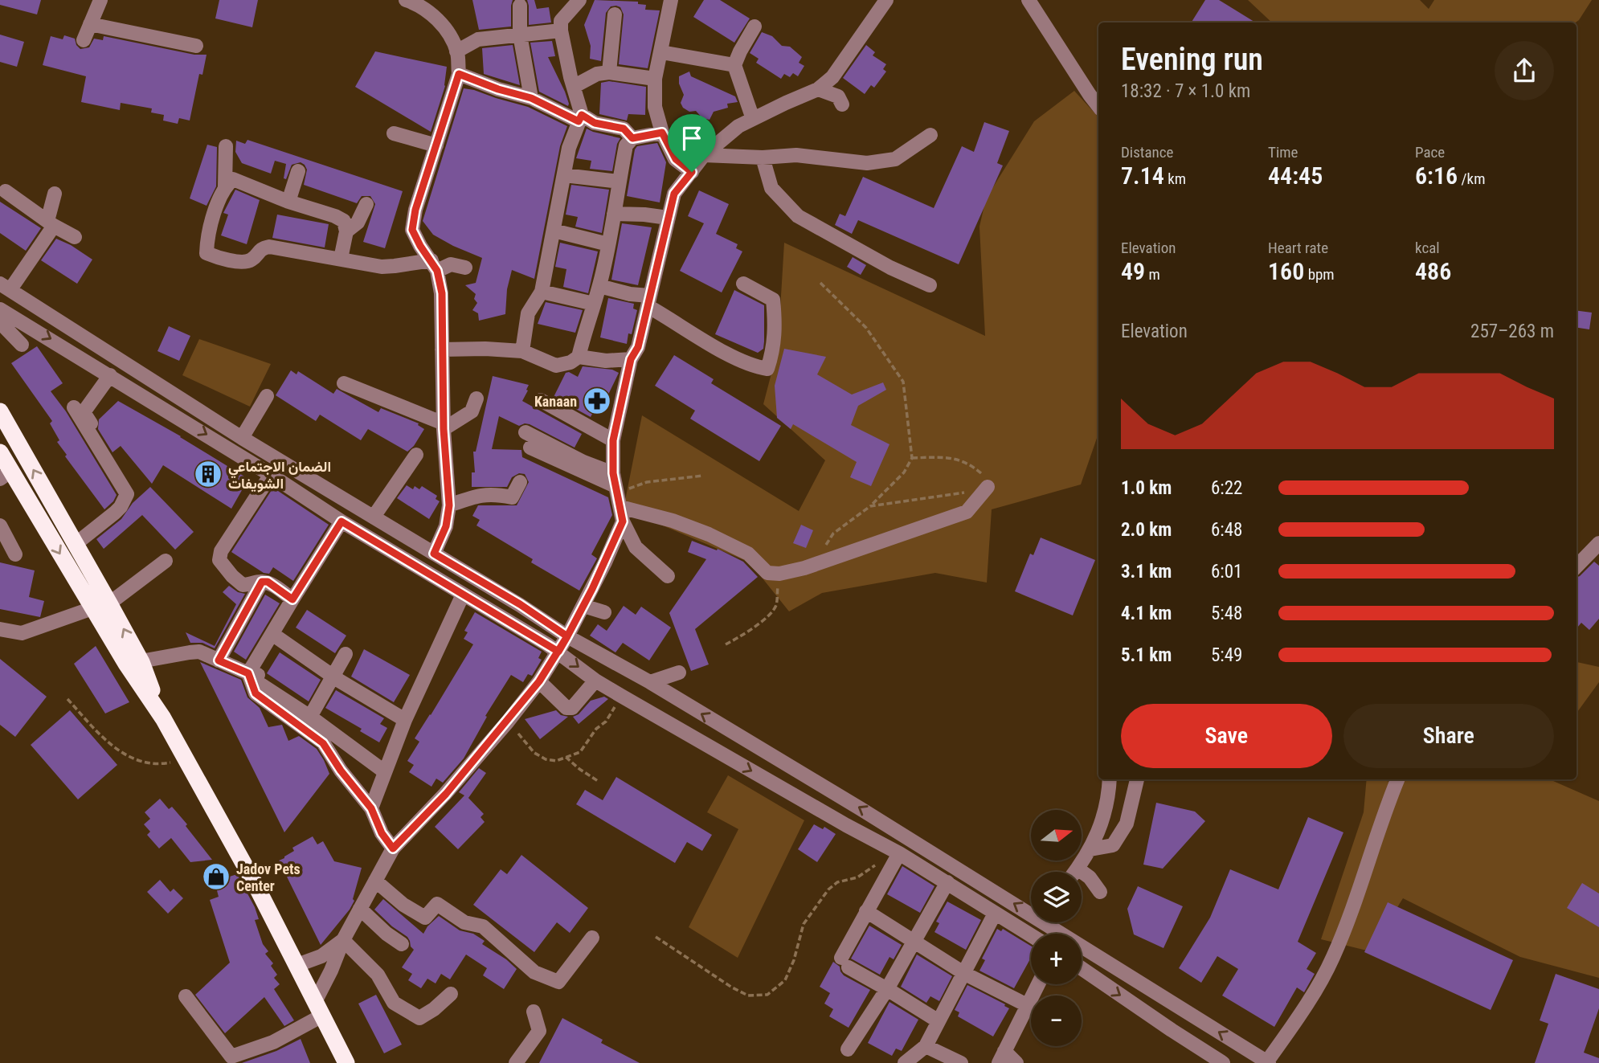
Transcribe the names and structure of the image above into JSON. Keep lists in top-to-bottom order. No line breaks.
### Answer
{"places":{"pharmacy":["Kanaan"],"building":["الضمان الاجتماعي الشويفات"],"shop":["Jadov Pets Center"]},"north":"right","page":{"heading":["Evening run","18:32 · 7 × 1.0 km"],"stats":[["Distance","7.14 km"],["Time","44:45"],["Pace","6:16 /km"],["Elevation","49 m"],["Heart rate","160 bpm"],["kcal","486"]],"chart":["Elevation","257–263 m"],"list":[{"name":"1.0 km","note":"6:22"},{"name":"2.0 km","note":"6:48"},{"name":"3.1 km","note":"6:01"},{"name":"4.1 km","note":"5:48"},{"name":"5.1 km","note":"5:49"}],"buttons":["Save","Share"],"map_buttons":["+","−"]}}
